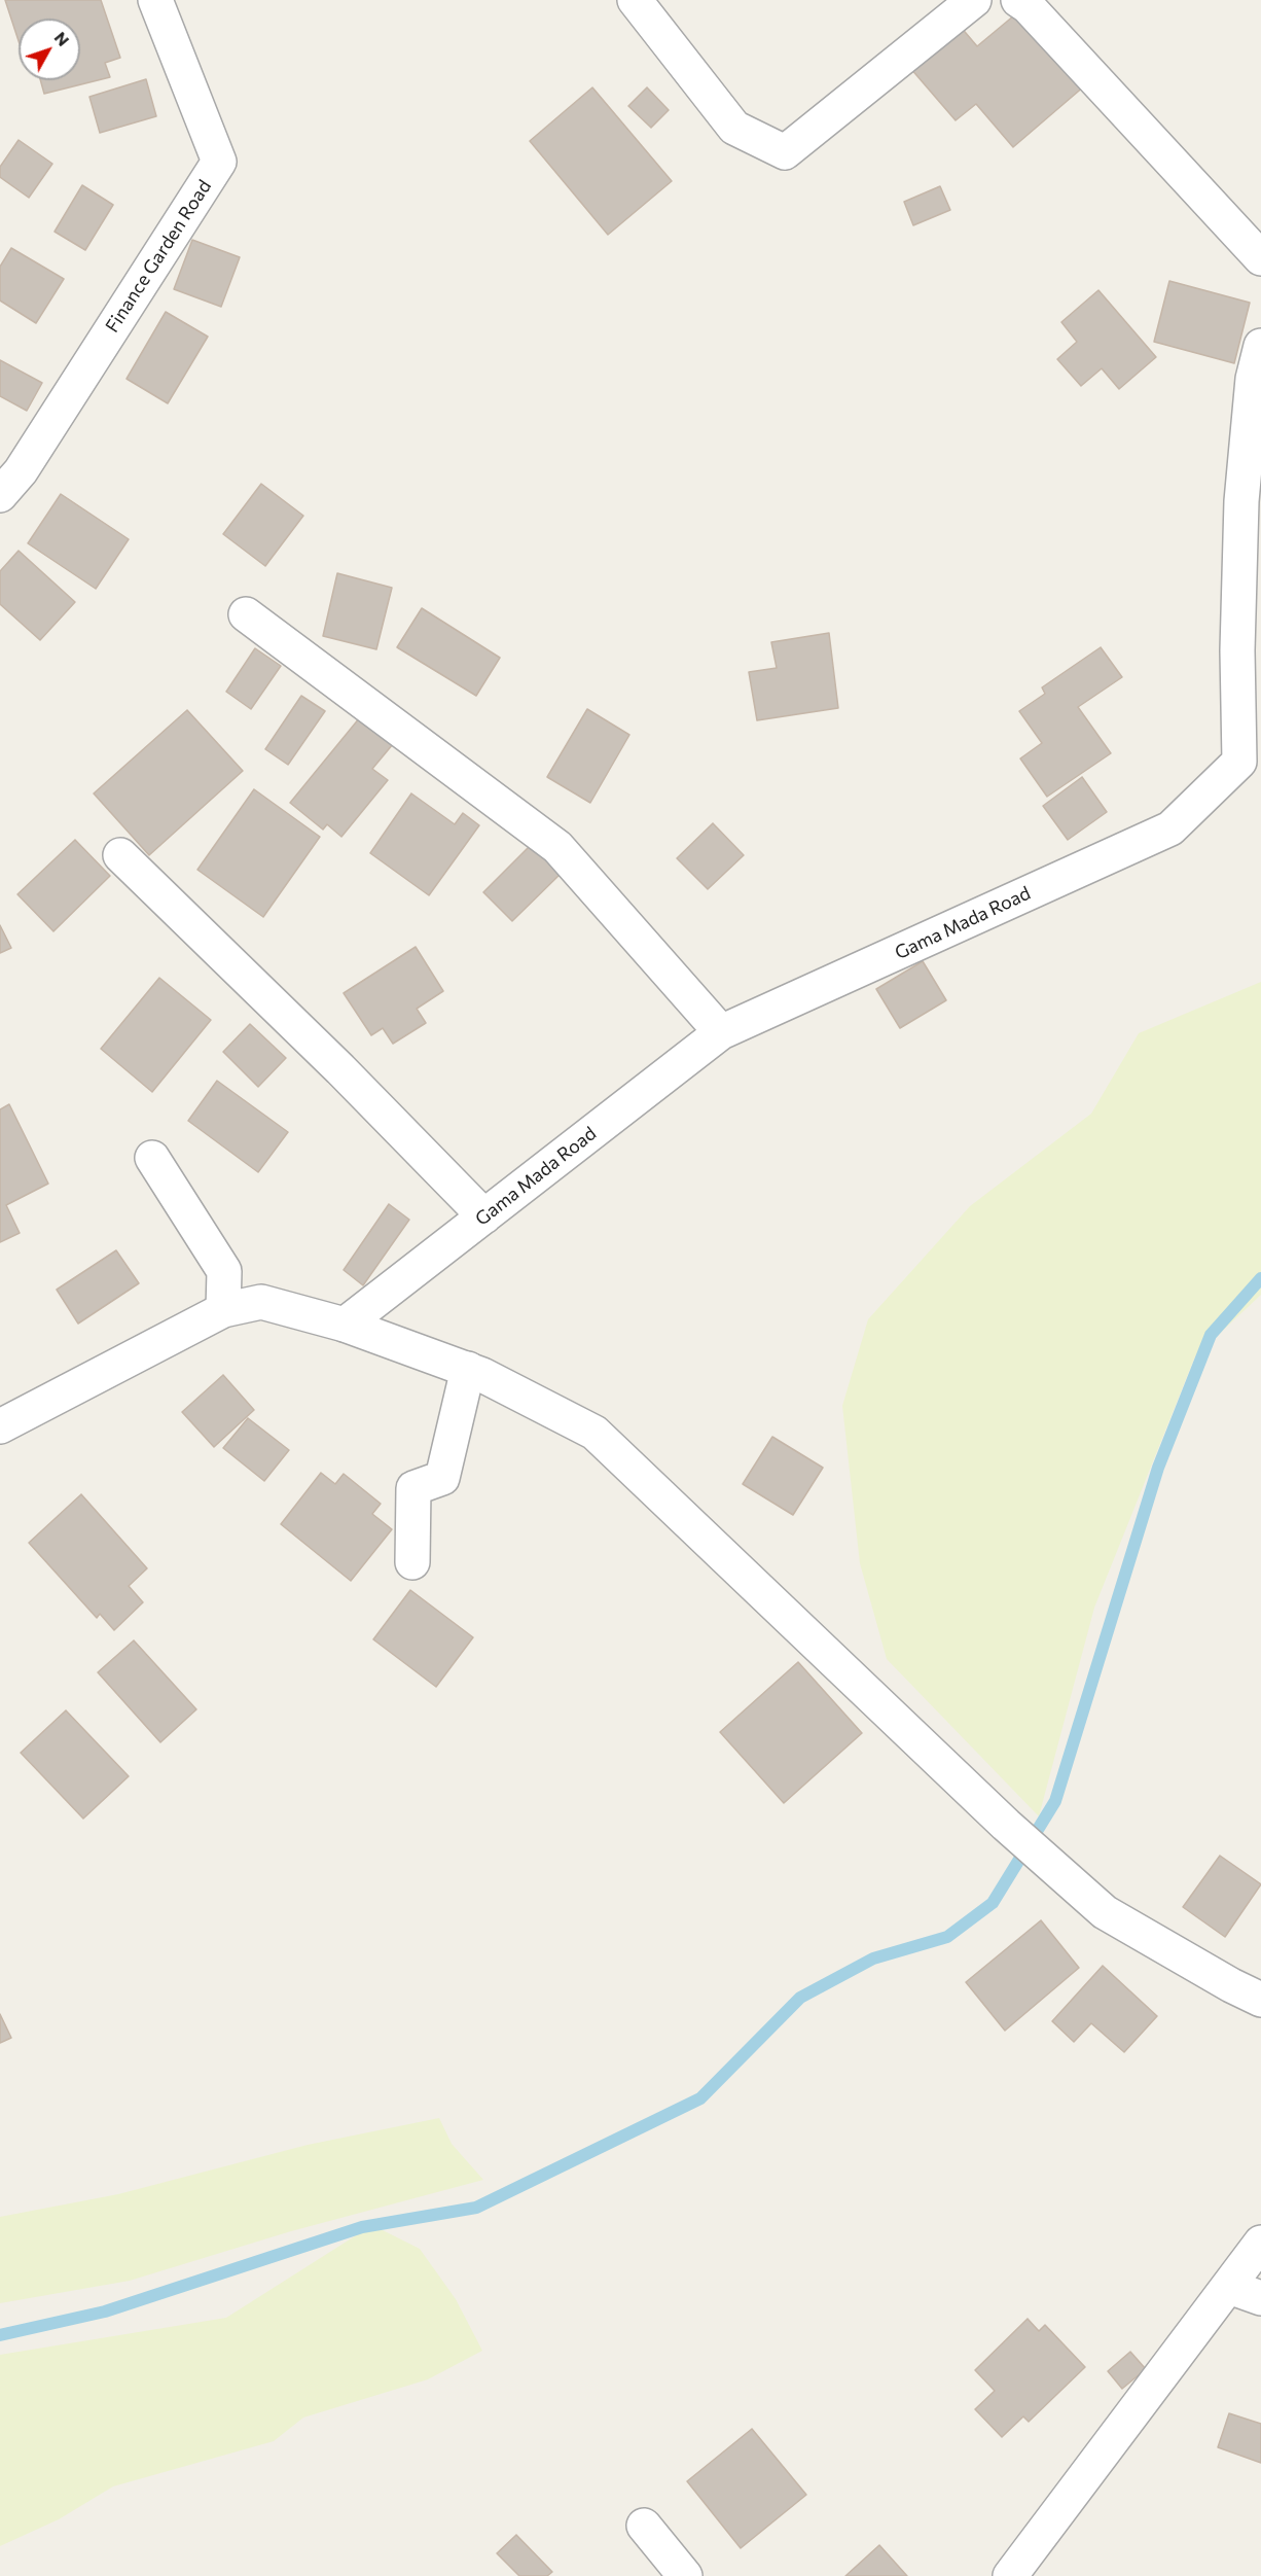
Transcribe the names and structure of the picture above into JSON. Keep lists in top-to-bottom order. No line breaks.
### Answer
{"streets":{"street":["Finance Garden Road","Gama Mada Road"]},"north":"top right"}
